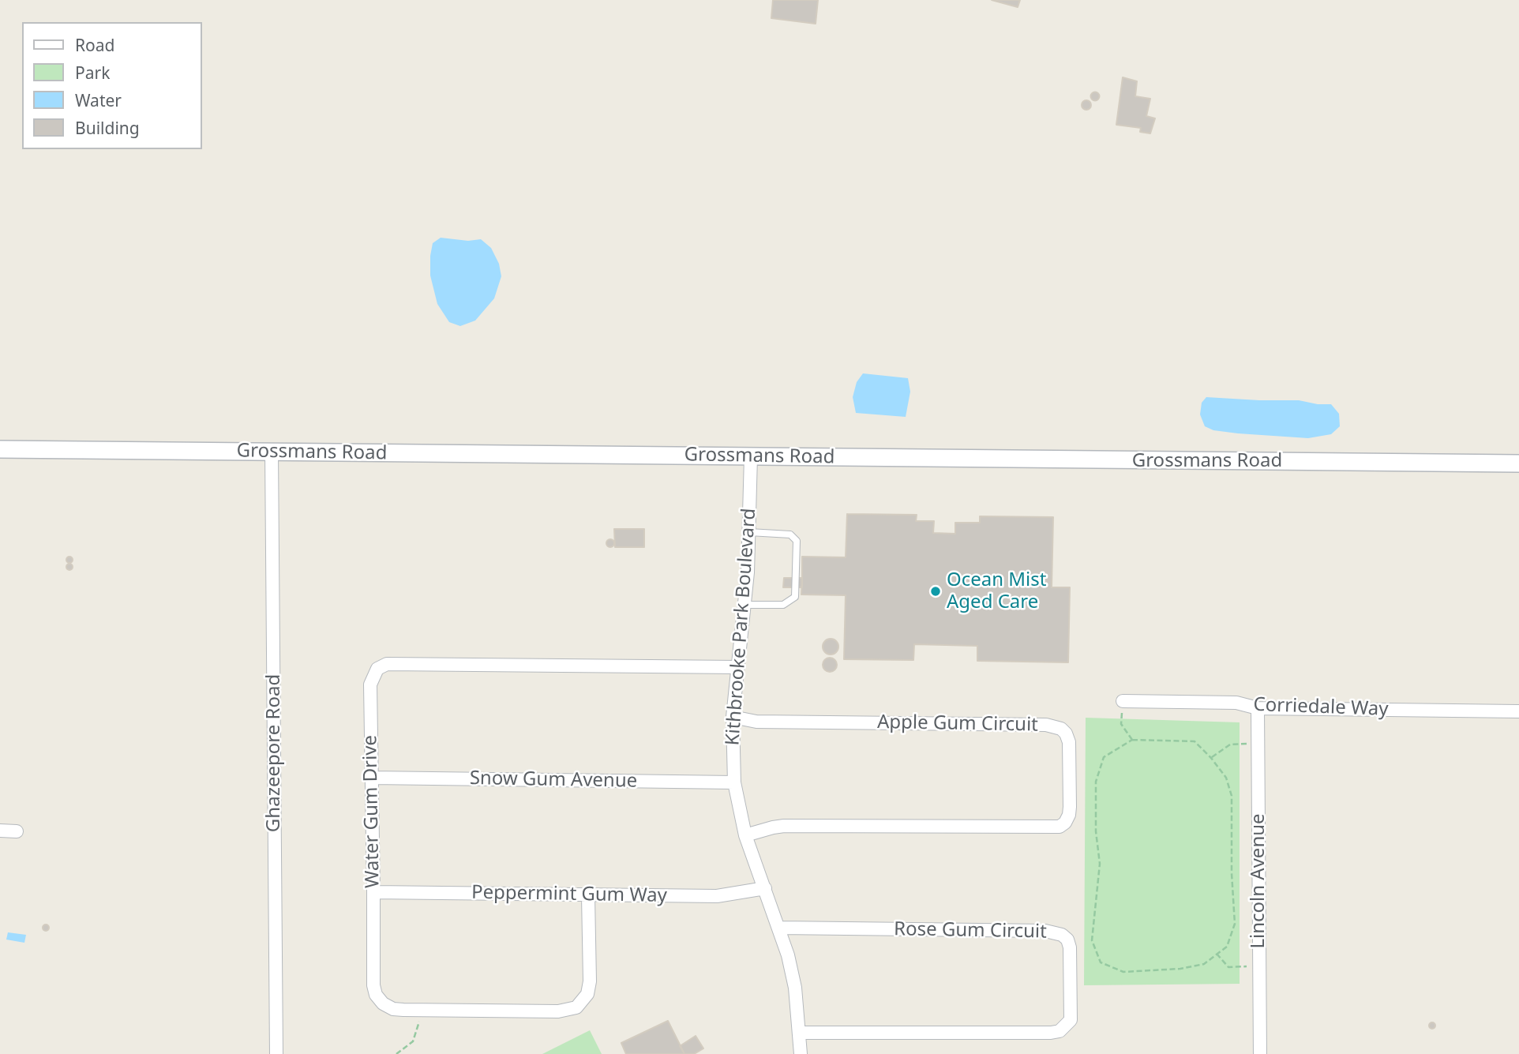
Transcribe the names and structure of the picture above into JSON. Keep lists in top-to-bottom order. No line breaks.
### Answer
{"streets":{"street":["Grossmans Road","Kithbrooke Park Boulevard","Corriedale Way","Apple Gum Circuit","Ghazeepore Road","Snow Gum Avenue","Water Gum Drive","Lincoln Avenue","Peppermint Gum Way","Rose Gum Circuit"]},"crossings":[["Grossmans Road","Kithbrooke Park Boulevard"],["Grossmans Road","Ghazeepore Road"],["Kithbrooke Park Boulevard","Apple Gum Circuit"],["Kithbrooke Park Boulevard","Snow Gum Avenue"],["Kithbrooke Park Boulevard","Water Gum Drive"],["Kithbrooke Park Boulevard","Peppermint Gum Way"],["Kithbrooke Park Boulevard","Rose Gum Circuit"],["Corriedale Way","Lincoln Avenue"],["Snow Gum Avenue","Water Gum Drive"],["Water Gum Drive","Peppermint Gum Way"]],"places":["Ocean Mist Aged Care"],"legend":["Road","Park","Water","Building"]}
